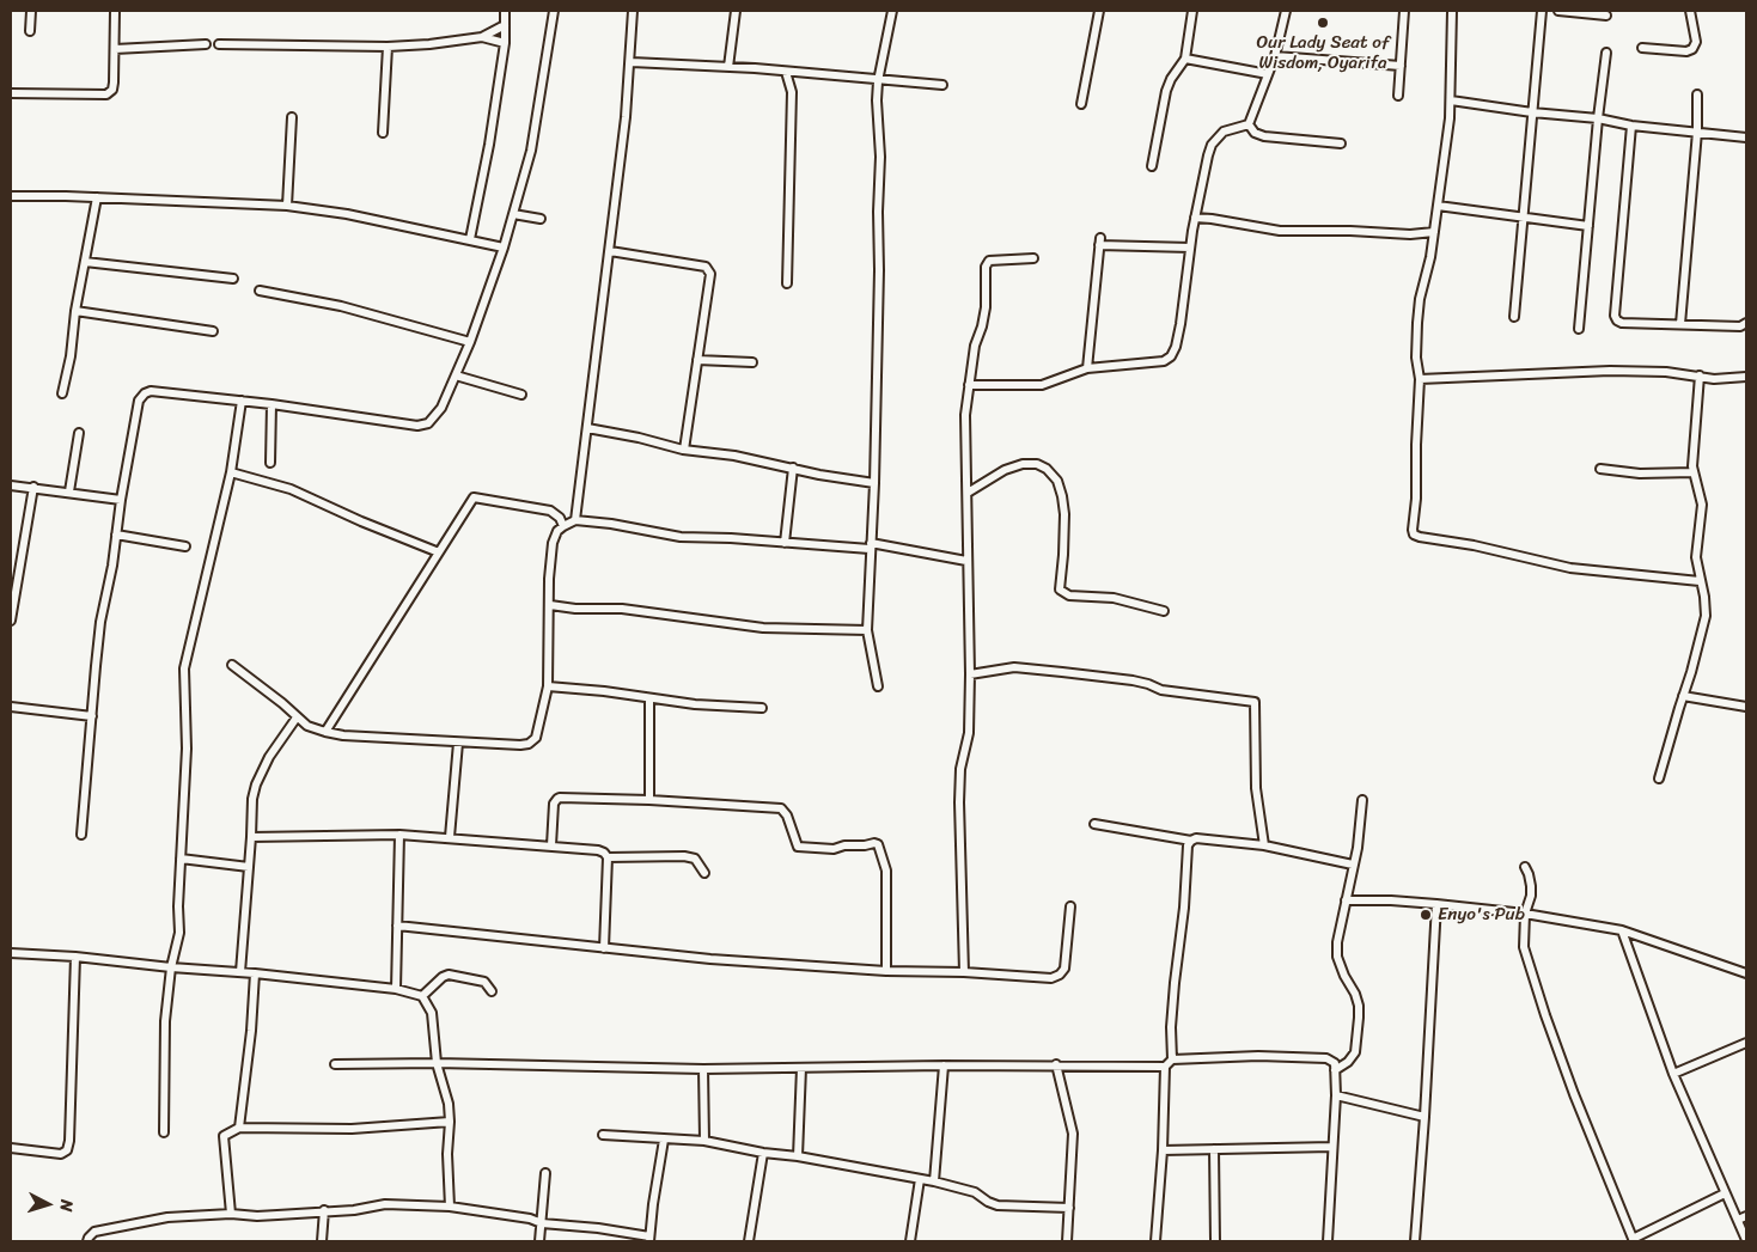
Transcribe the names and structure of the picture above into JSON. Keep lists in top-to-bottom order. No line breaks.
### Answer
{"places":["Our Lady Seat of Wisdom, Oyarifa","Enyo's Pub"],"north":"right"}
